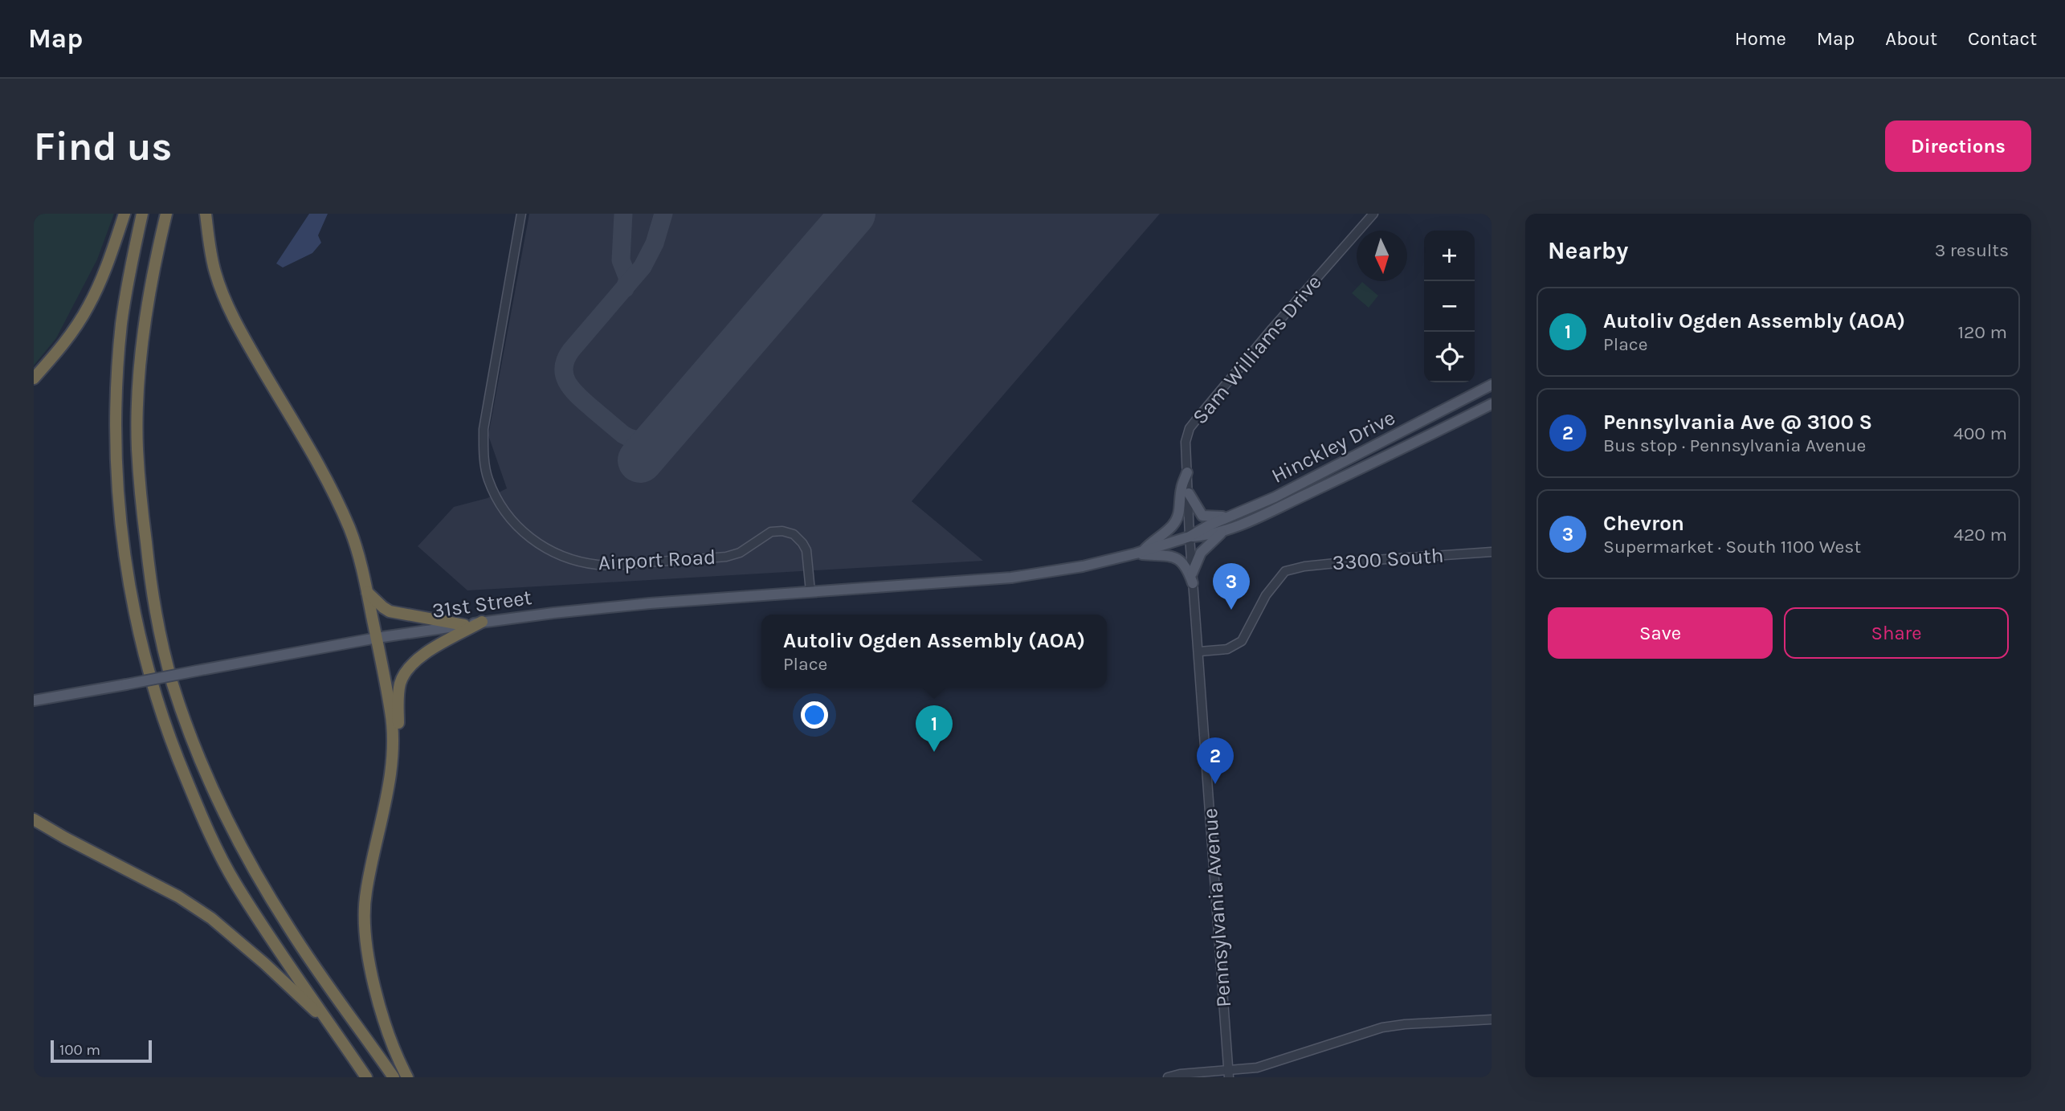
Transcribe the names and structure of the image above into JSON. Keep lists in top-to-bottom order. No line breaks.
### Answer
{"streets":{"main road":["Hinckley Drive","31st Street"],"street":["Sam Williams Drive","3300 South","Airport Road","Pennsylvania Avenue"]},"crossings":[["Sam Williams Drive","Hinckley Drive"],["Sam Williams Drive","Pennsylvania Avenue"],["Hinckley Drive","31st Street"],["Hinckley Drive","Pennsylvania Avenue"],["3300 South","Pennsylvania Avenue"],["Airport Road","31st Street"]],"scale_bar":"100 m","north":"bottom","page":{"header":"Map","nav":["Home","Map","About","Contact"],"buttons":["Directions",["Save","Share"]],"title":"Find us","heading":["Nearby","3 results"],"map_buttons":["+","−"],"list":[{"mark":"1","name":"Autoliv Ogden Assembly (AOA)","note":"Place","value":"120 m"},{"mark":"2","name":"Pennsylvania Ave @ 3100 S","note":"Bus stop · Pennsylvania Avenue","value":"400 m"},{"mark":"3","name":"Chevron","note":"Supermarket · South 1100 West","value":"420 m"}],"pins":["3","1","2"],"popup":["Autoliv Ogden Assembly (AOA)","Place"],"scale":"100 m"}}
